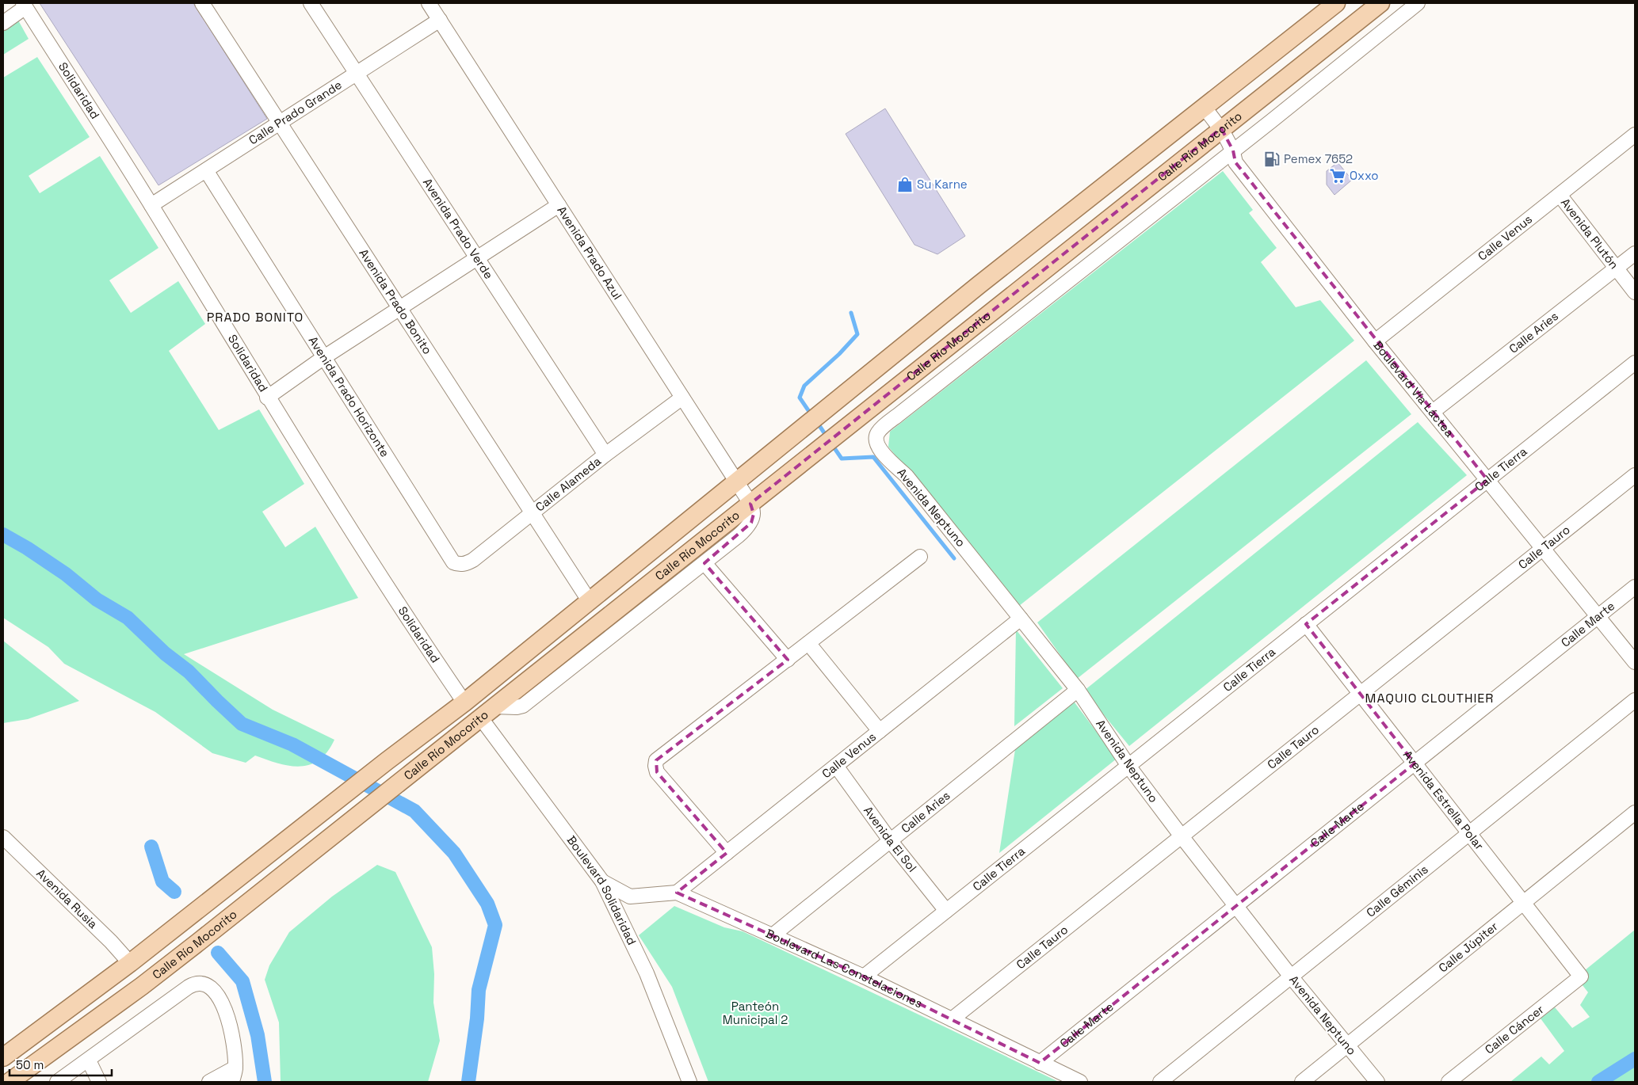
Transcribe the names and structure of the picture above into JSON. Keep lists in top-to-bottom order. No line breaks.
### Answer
{"streets":{"main road":["Calle Río Mocorito"],"street":["Solidaridad","Calle Prado Grande","Avenida Prado Verde","Avenida Plutón","Calle Venus","Avenida Prado Azul","Avenida Prado Bonito","Calle Aries","Boulevard Vía Láctea","Avenida Prado Horizonte","Calle Tierra","Calle Alameda","Avenida Neptuno","Calle Tauro","Calle Marte","Avenida Estrella Polar","Avenida El Sol","Boulevard Solidaridad","Calle Géminis","Avenida Rusia","Calle Júpiter","Boulevard Las Constelaciones","Calle Cáncer"]},"crossings":[["Solidaridad","Calle Prado Grande"],["Solidaridad","Calle Río Mocorito"],["Calle Prado Grande","Avenida Prado Verde"],["Calle Prado Grande","Avenida Prado Azul"],["Calle Prado Grande","Avenida Prado Bonito"],["Calle Prado Grande","Avenida Prado Horizonte"],["Calle Río Mocorito","Avenida Prado Azul"],["Calle Río Mocorito","Avenida Prado Bonito"],["Calle Río Mocorito","Boulevard Vía Láctea"],["Calle Río Mocorito","Boulevard Solidaridad"],["Calle Río Mocorito","Avenida Rusia"],["Avenida Prado Verde","Calle Alameda"],["Avenida Plutón","Calle Venus"],["Avenida Plutón","Calle Aries"],["Calle Venus","Boulevard Vía Láctea"],["Calle Venus","Avenida Neptuno"],["Calle Venus","Avenida El Sol"],["Calle Venus","Boulevard Las Constelaciones"],["Avenida Prado Azul","Calle Alameda"],["Avenida Prado Bonito","Calle Alameda"],["Calle Aries","Boulevard Vía Láctea"],["Calle Aries","Avenida Neptuno"],["Calle Aries","Avenida El Sol"],["Calle Aries","Boulevard Las Constelaciones"],["Boulevard Vía Láctea","Calle Tierra"],["Boulevard Vía Láctea","Avenida Neptuno"],["Boulevard Vía Láctea","Calle Tauro"],["Boulevard Vía Láctea","Calle Marte"],["Avenida Prado Horizonte","Calle Alameda"],["Calle Tierra","Avenida Neptuno"],["Calle Tierra","Avenida Estrella Polar"],["Calle Tierra","Avenida El Sol"],["Calle Tierra","Boulevard Las Constelaciones"],["Avenida Neptuno","Calle Tauro"],["Avenida Neptuno","Calle Marte"],["Avenida Neptuno","Calle Géminis"],["Avenida Neptuno","Calle Júpiter"],["Calle Tauro","Avenida Estrella Polar"],["Calle Tauro","Boulevard Las Constelaciones"],["Calle Marte","Avenida Estrella Polar"],["Calle Marte","Boulevard Las Constelaciones"],["Avenida Estrella Polar","Calle Géminis"],["Avenida Estrella Polar","Calle Júpiter"],["Avenida Estrella Polar","Calle Cáncer"],["Boulevard Solidaridad","Boulevard Las Constelaciones"]],"districts":["PRADO BONITO","MAQUIO CLOUTHIER"],"parks":["Panteón Municipal 2"],"places":{"fuel station":["Pemex 7652"],"supermarket":["Oxxo"],"shop":["Su Karne"]},"scale_bar":"50 m"}
